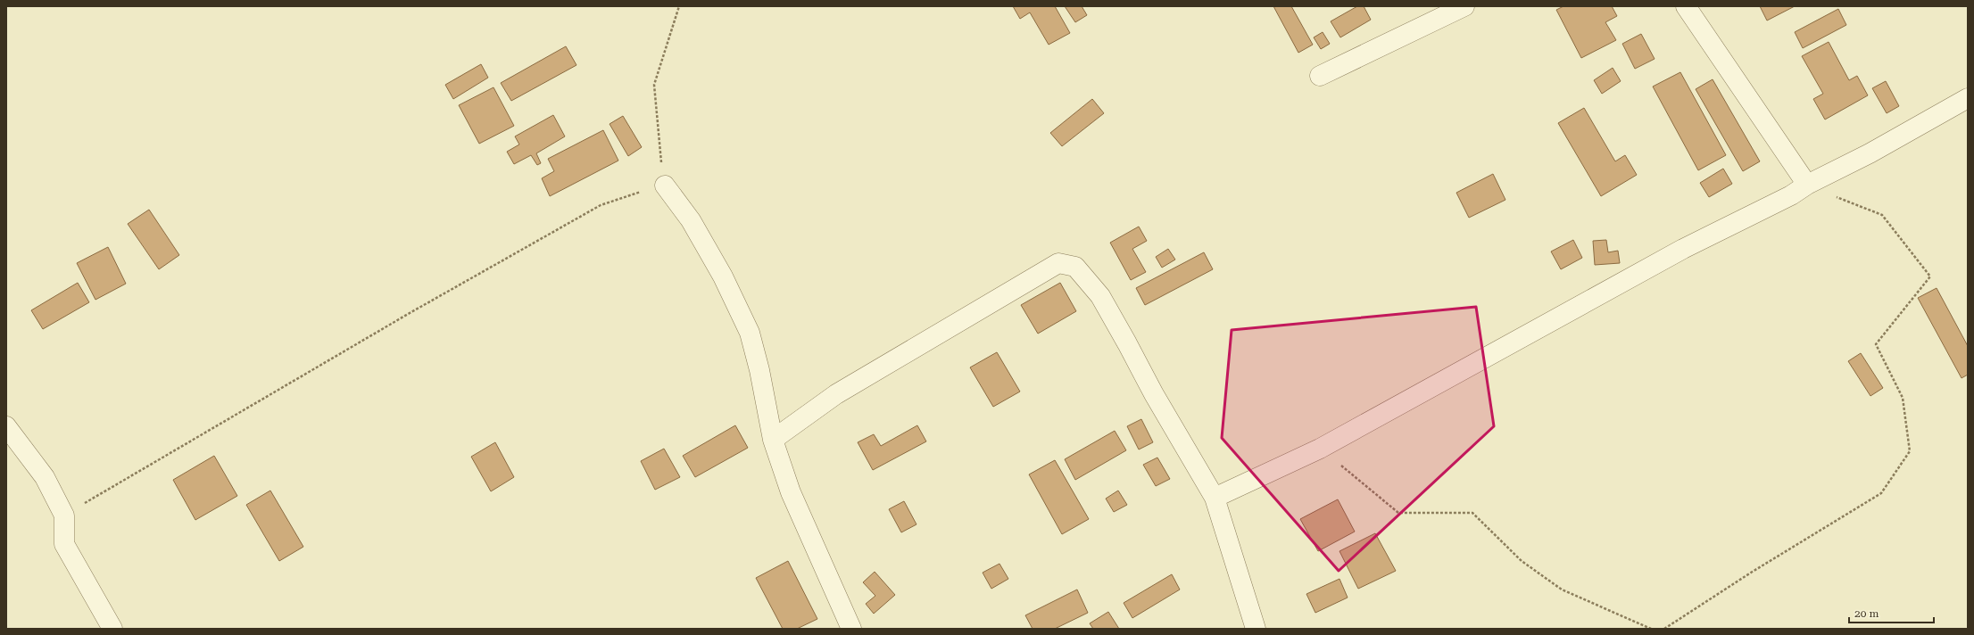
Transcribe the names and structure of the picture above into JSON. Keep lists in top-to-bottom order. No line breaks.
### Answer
{"scale_bar":"20 m"}
